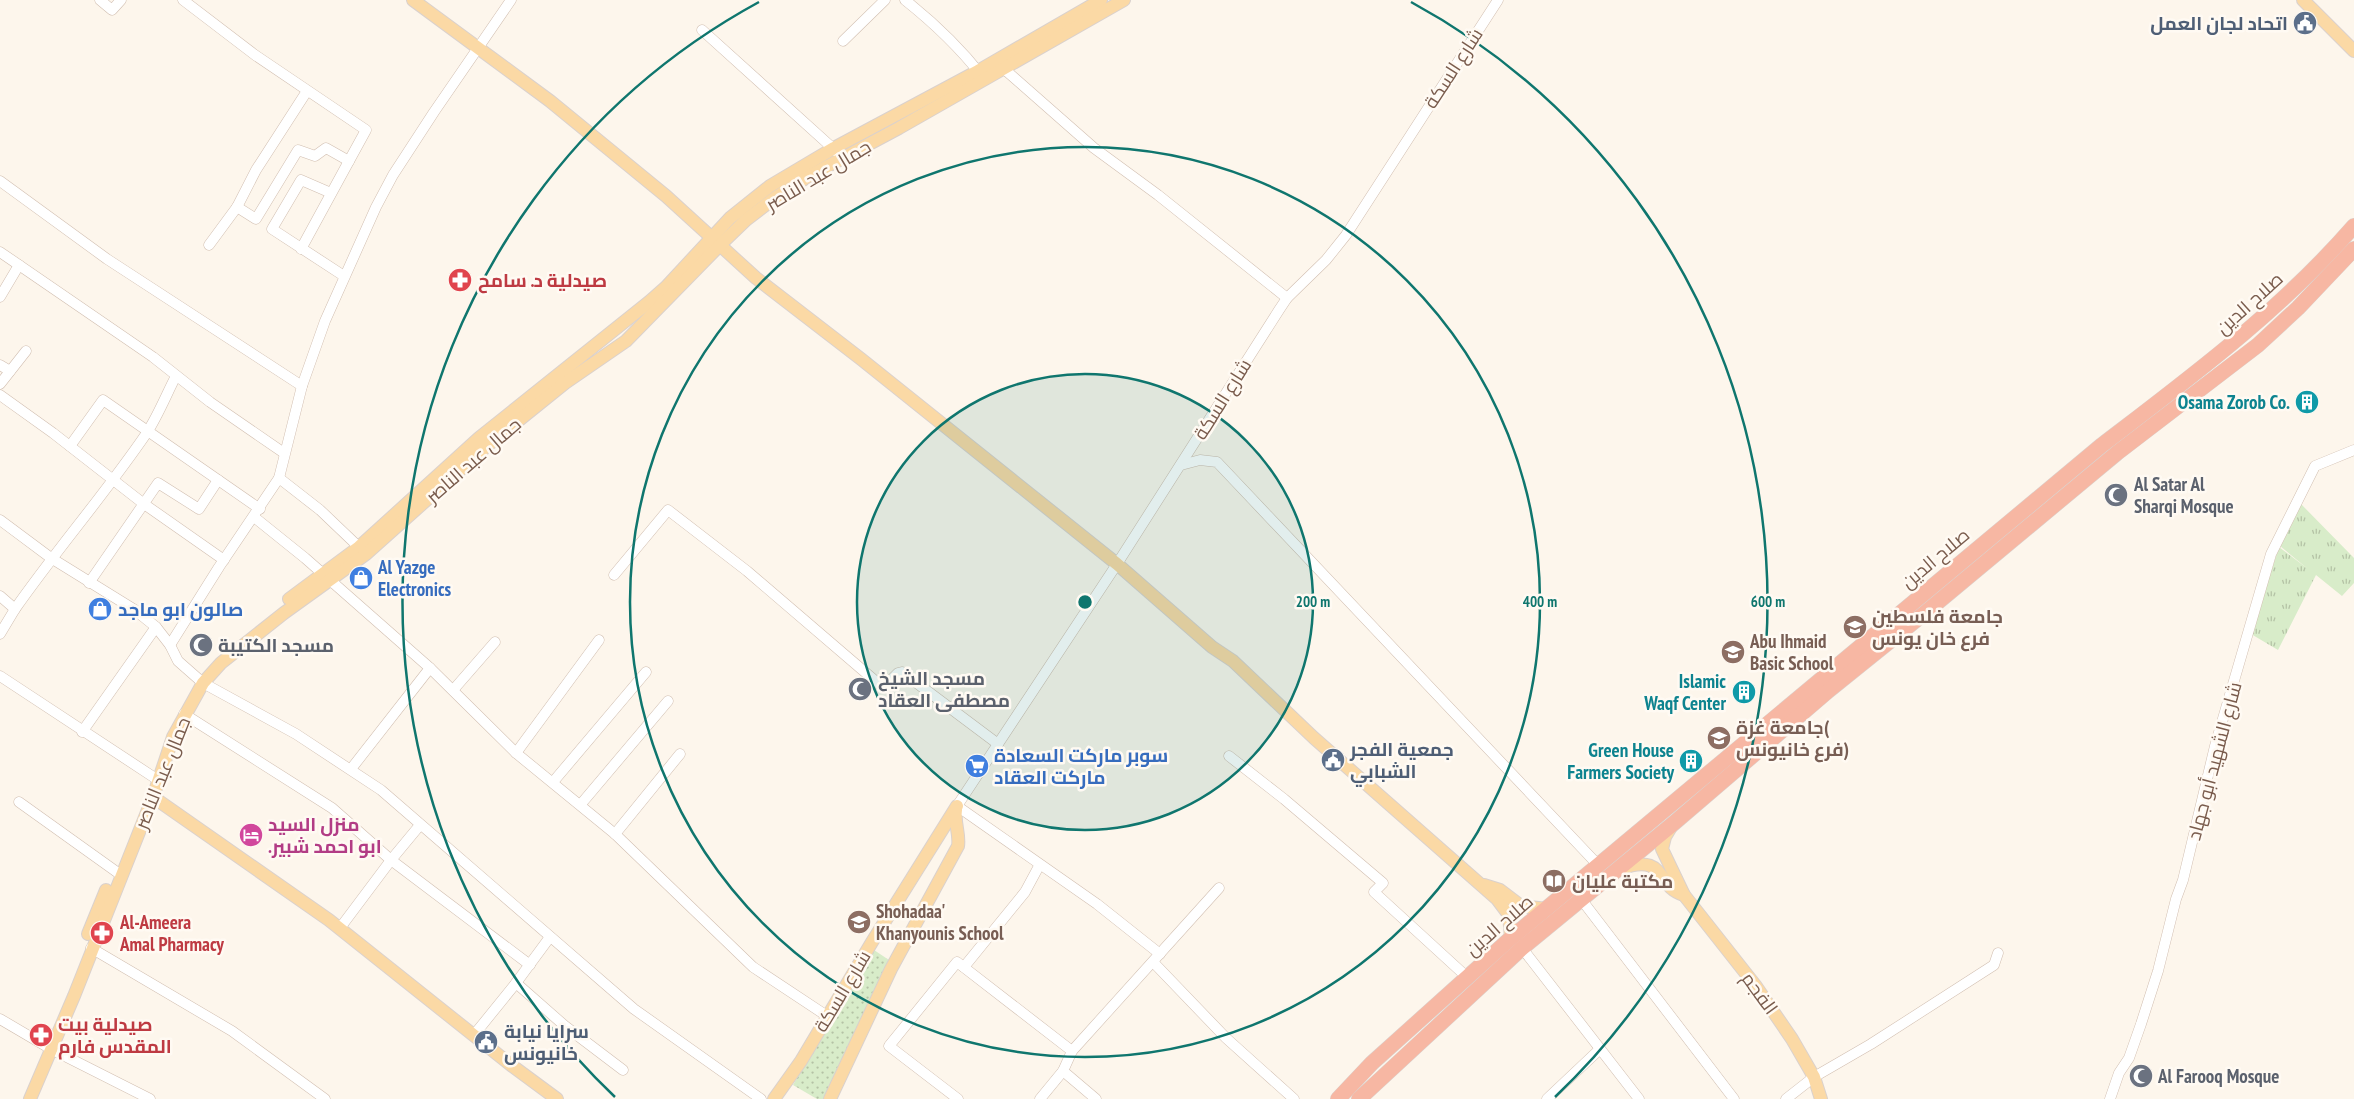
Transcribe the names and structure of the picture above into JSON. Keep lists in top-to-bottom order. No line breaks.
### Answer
{"streets":{"highway":["صلاح الدين"],"main road":["شارع السكة","جمال عبد الناصر","الفجم"],"street":["شارع الشهيد أبو جهاد"]},"places":{"public building":["اتحاد لجان العمل","جمعية الفجر الشبابي","سرايا نيابة خانيونس"],"pharmacy":["صيدلية د. سامح","Al-Ameera Amal Pharmacy","صيدلية بيت المقدس فارم"],"building":["Osama Zorob Co.","Islamic Waqf Center","Green House Farmers Society"],"mosque":["Al Satar Al Sharqi Mosque","مسجد الكتيبة","مسجد الشيخ مصطفى العقاد","Al Farooq Mosque"],"shop":["Al Yazge Electronics","صالون ابو ماجد"],"school or university":["جامعة فلسطين فرع خان يونس","Abu Ihmaid Basic School","جامعة غزة( فرع خانيونس)","Shohadaa' Khanyounis School"],"supermarket":["سوبر ماركت السعادة ماركت العقاد"],"hotel":["منزل السيد .ابو احمد شبير"],"library":["مكتبة عليان"]},"rings":["200 m","400 m","600 m"]}
